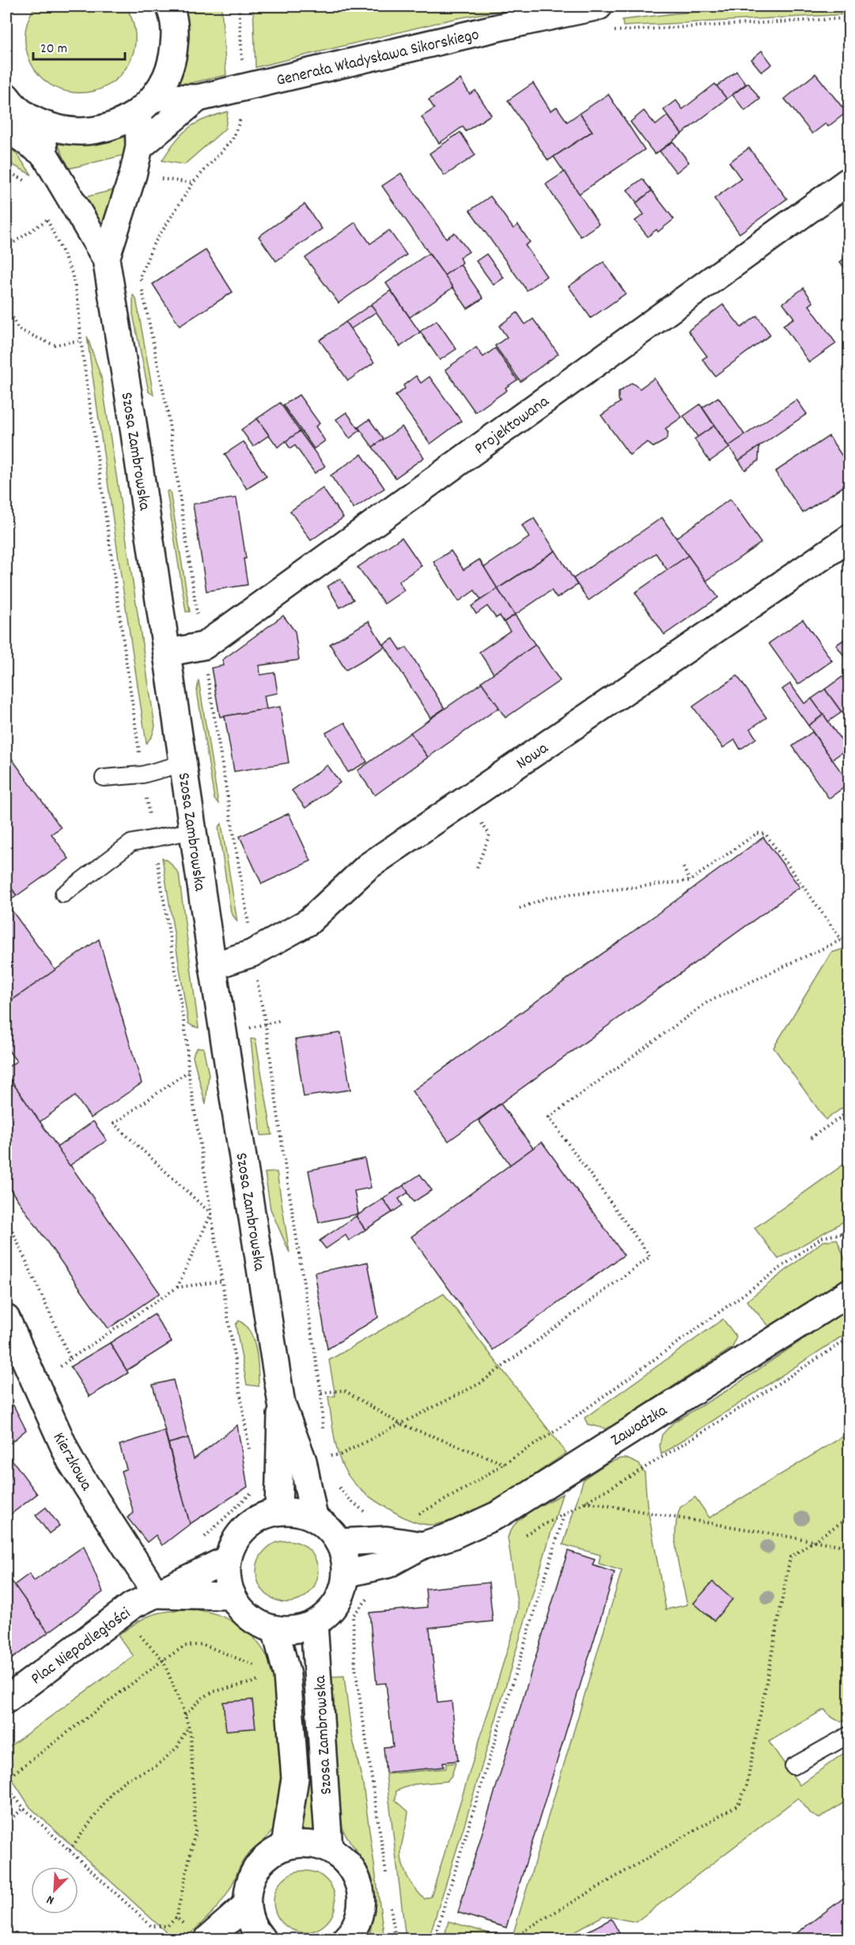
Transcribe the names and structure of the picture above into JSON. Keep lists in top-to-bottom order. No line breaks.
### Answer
{"streets":{"street":["Generała Władysława Sikorskiego","Projektowana","Szosa Zambrowska","Nowa","Zawadzka","Kierzkowa","Plac Niepodległości"]},"crossings":[["Generała Władysława Sikorskiego","Szosa Zambrowska"],["Projektowana","Szosa Zambrowska"],["Szosa Zambrowska","Nowa"],["Szosa Zambrowska","Zawadzka"],["Szosa Zambrowska","Plac Niepodległości"],["Zawadzka","Plac Niepodległości"],["Kierzkowa","Plac Niepodległości"]],"scale_bar":"20 m","north":"bottom left"}
